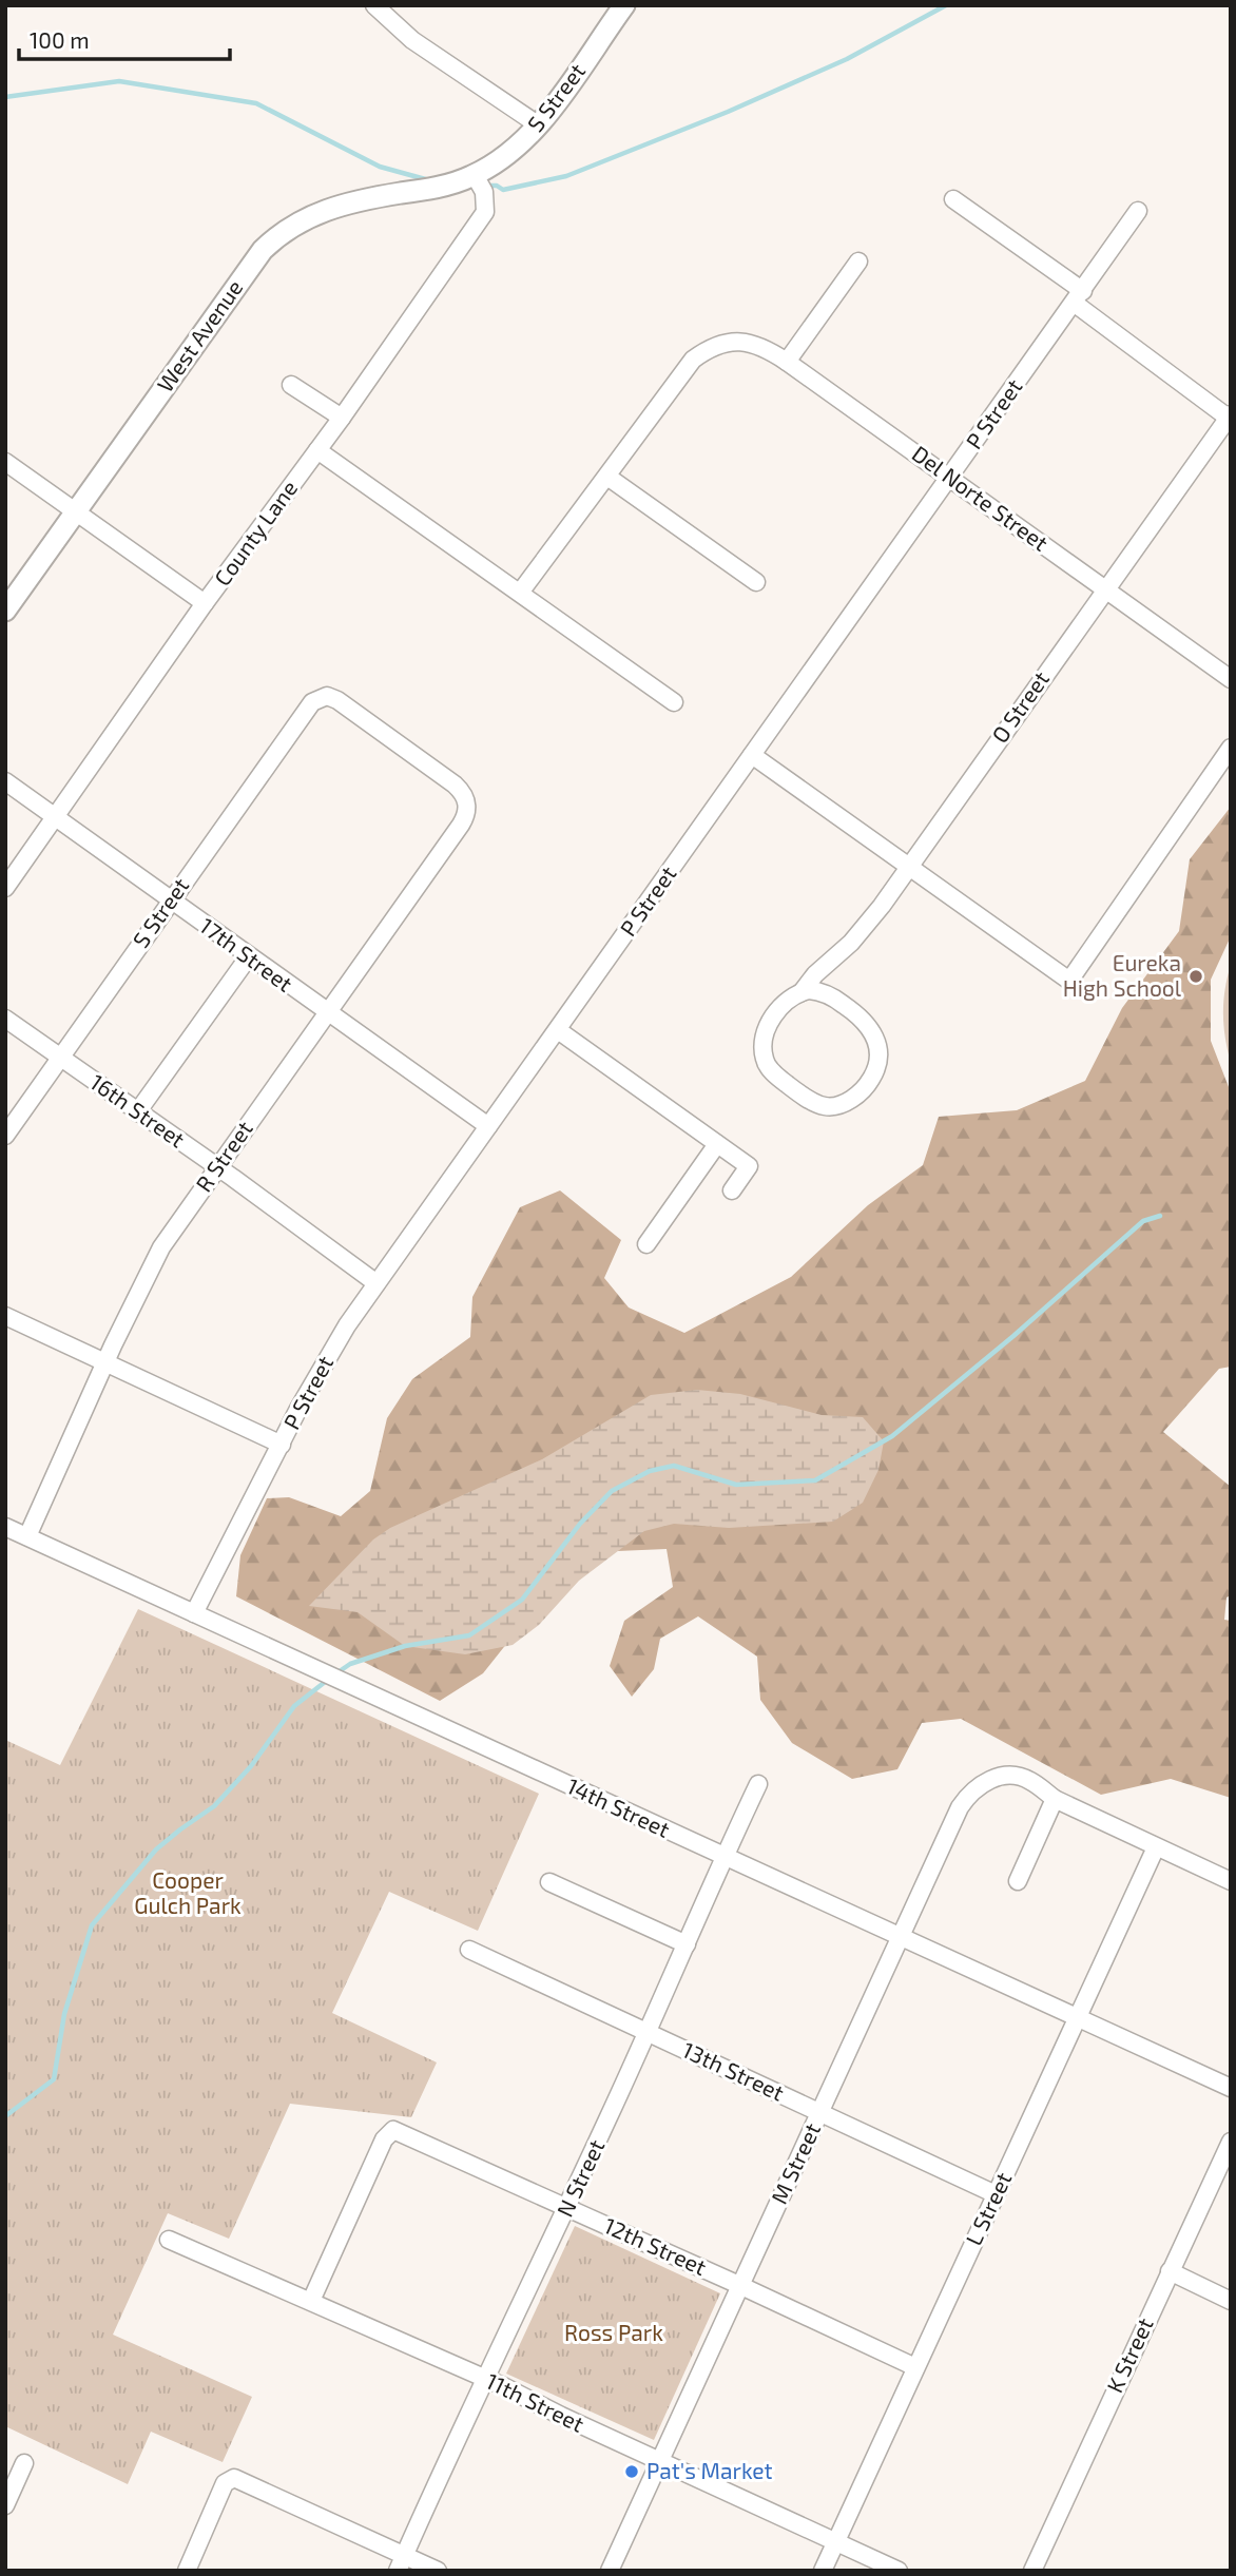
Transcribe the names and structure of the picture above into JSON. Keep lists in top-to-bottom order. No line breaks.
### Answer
{"streets":{"main road":["S Street","West Avenue"],"street":["P Street","Del Norte Street","County Lane","O Street","17th Street","16th Street","R Street","14th Street","13th Street","M Street","N Street","L Street","12th Street","K Street","11th Street"]},"crossings":[["S Street","West Avenue"],["S Street","County Lane"],["S Street","17th Street"],["S Street","16th Street"],["S Street","R Street"],["West Avenue","County Lane"],["P Street","Del Norte Street"],["P Street","17th Street"],["P Street","16th Street"],["P Street","14th Street"],["Del Norte Street","O Street"],["County Lane","17th Street"],["17th Street","R Street"],["16th Street","R Street"],["R Street","14th Street"],["14th Street","M Street"],["14th Street","N Street"],["14th Street","L Street"],["13th Street","M Street"],["13th Street","N Street"],["13th Street","L Street"],["M Street","12th Street"],["M Street","11th Street"],["N Street","12th Street"],["N Street","11th Street"],["L Street","12th Street"],["L Street","11th Street"],["12th Street","11th Street"]],"parks":["Cooper Gulch Park","Ross Park"],"places":["Eureka High School","Pat's Market"],"scale_bar":"100 m"}
